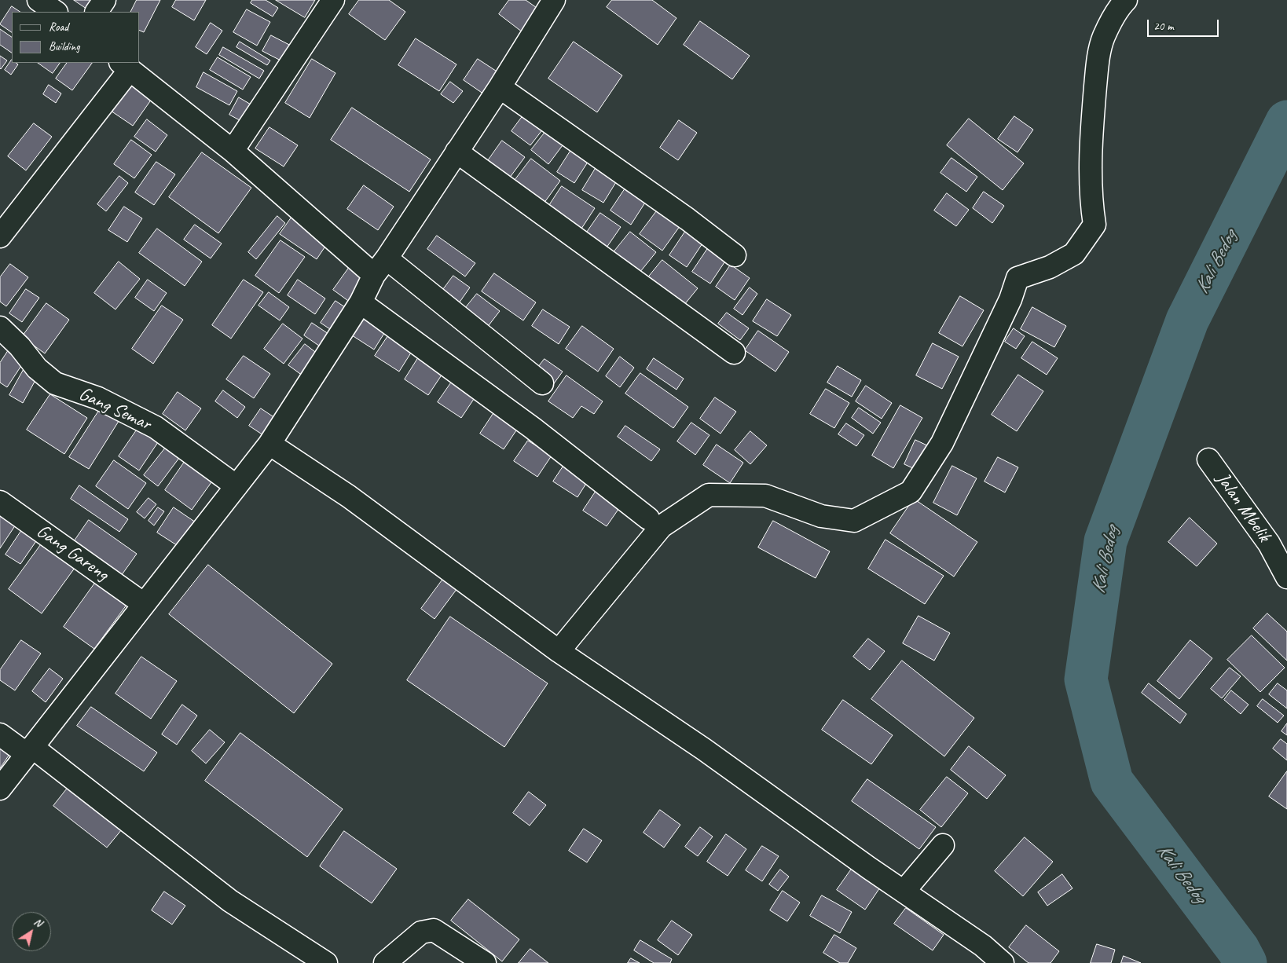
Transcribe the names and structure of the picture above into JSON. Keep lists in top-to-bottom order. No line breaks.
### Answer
{"streets":{"street":["Gang Semar","Jalan Mbelik","Gang Gareng"]},"water":["Kali Bedog"],"legend":["Road","Building"],"scale_bar":"20 m","north":"top right"}
